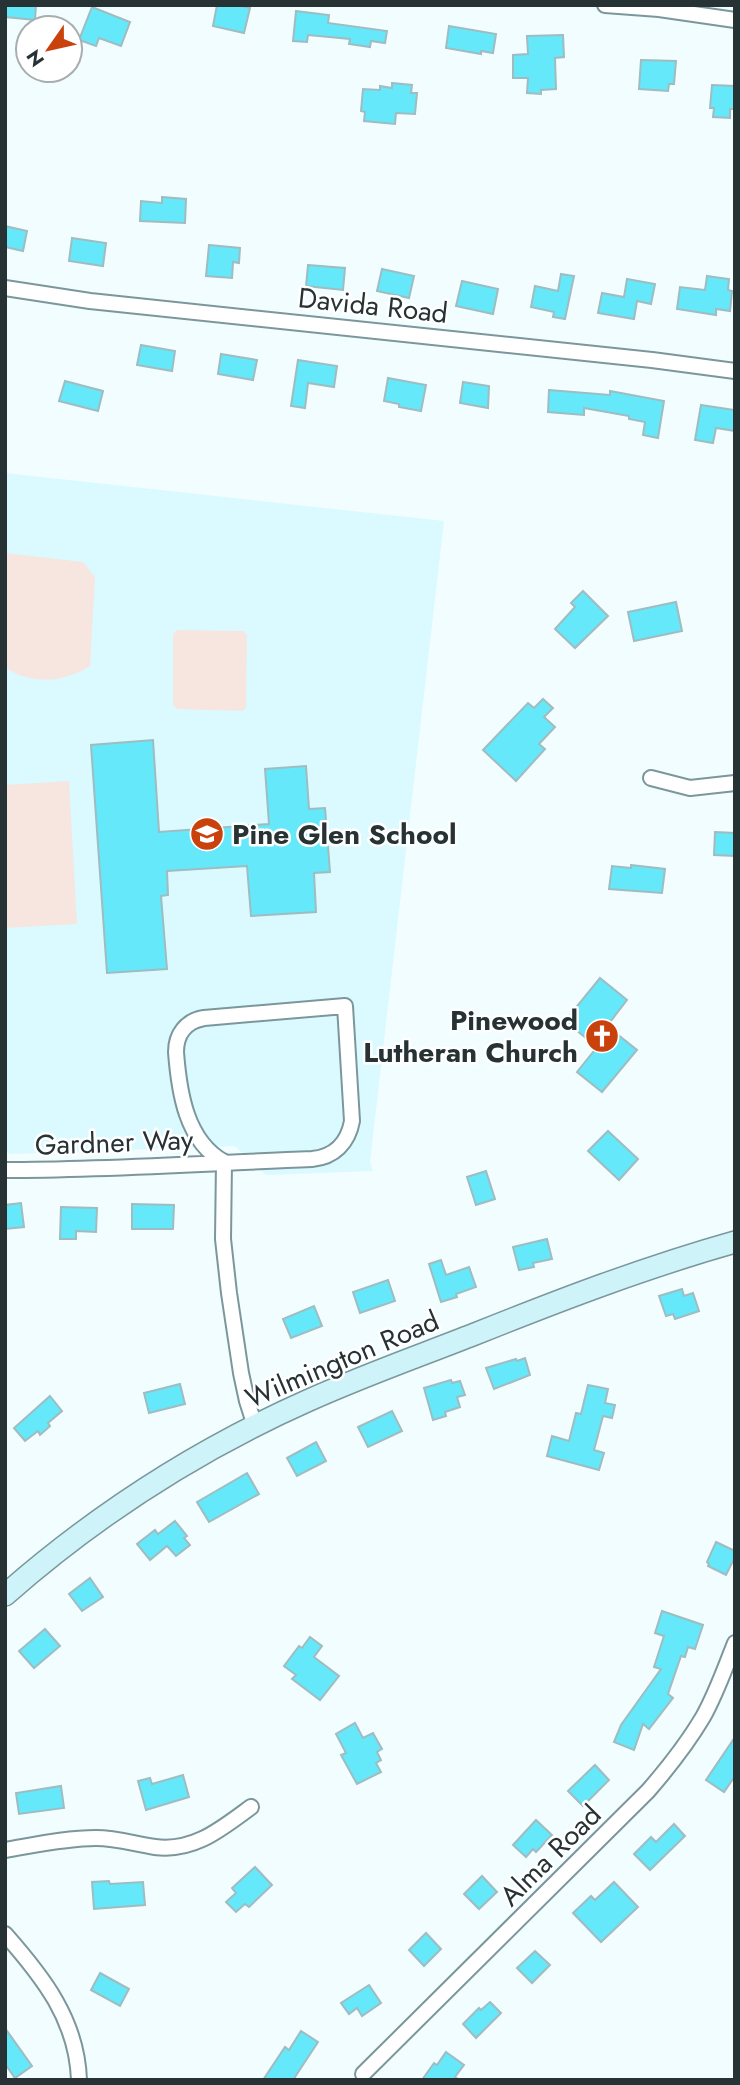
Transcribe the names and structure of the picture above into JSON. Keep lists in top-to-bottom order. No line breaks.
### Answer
{"streets":{"main road":["Wilmington Road"],"street":["Davida Road","Gardner Way","Alma Road"]},"places":{"school or university":["Pine Glen School"],"church":["Pinewood Lutheran Church"]},"north":"bottom left"}
